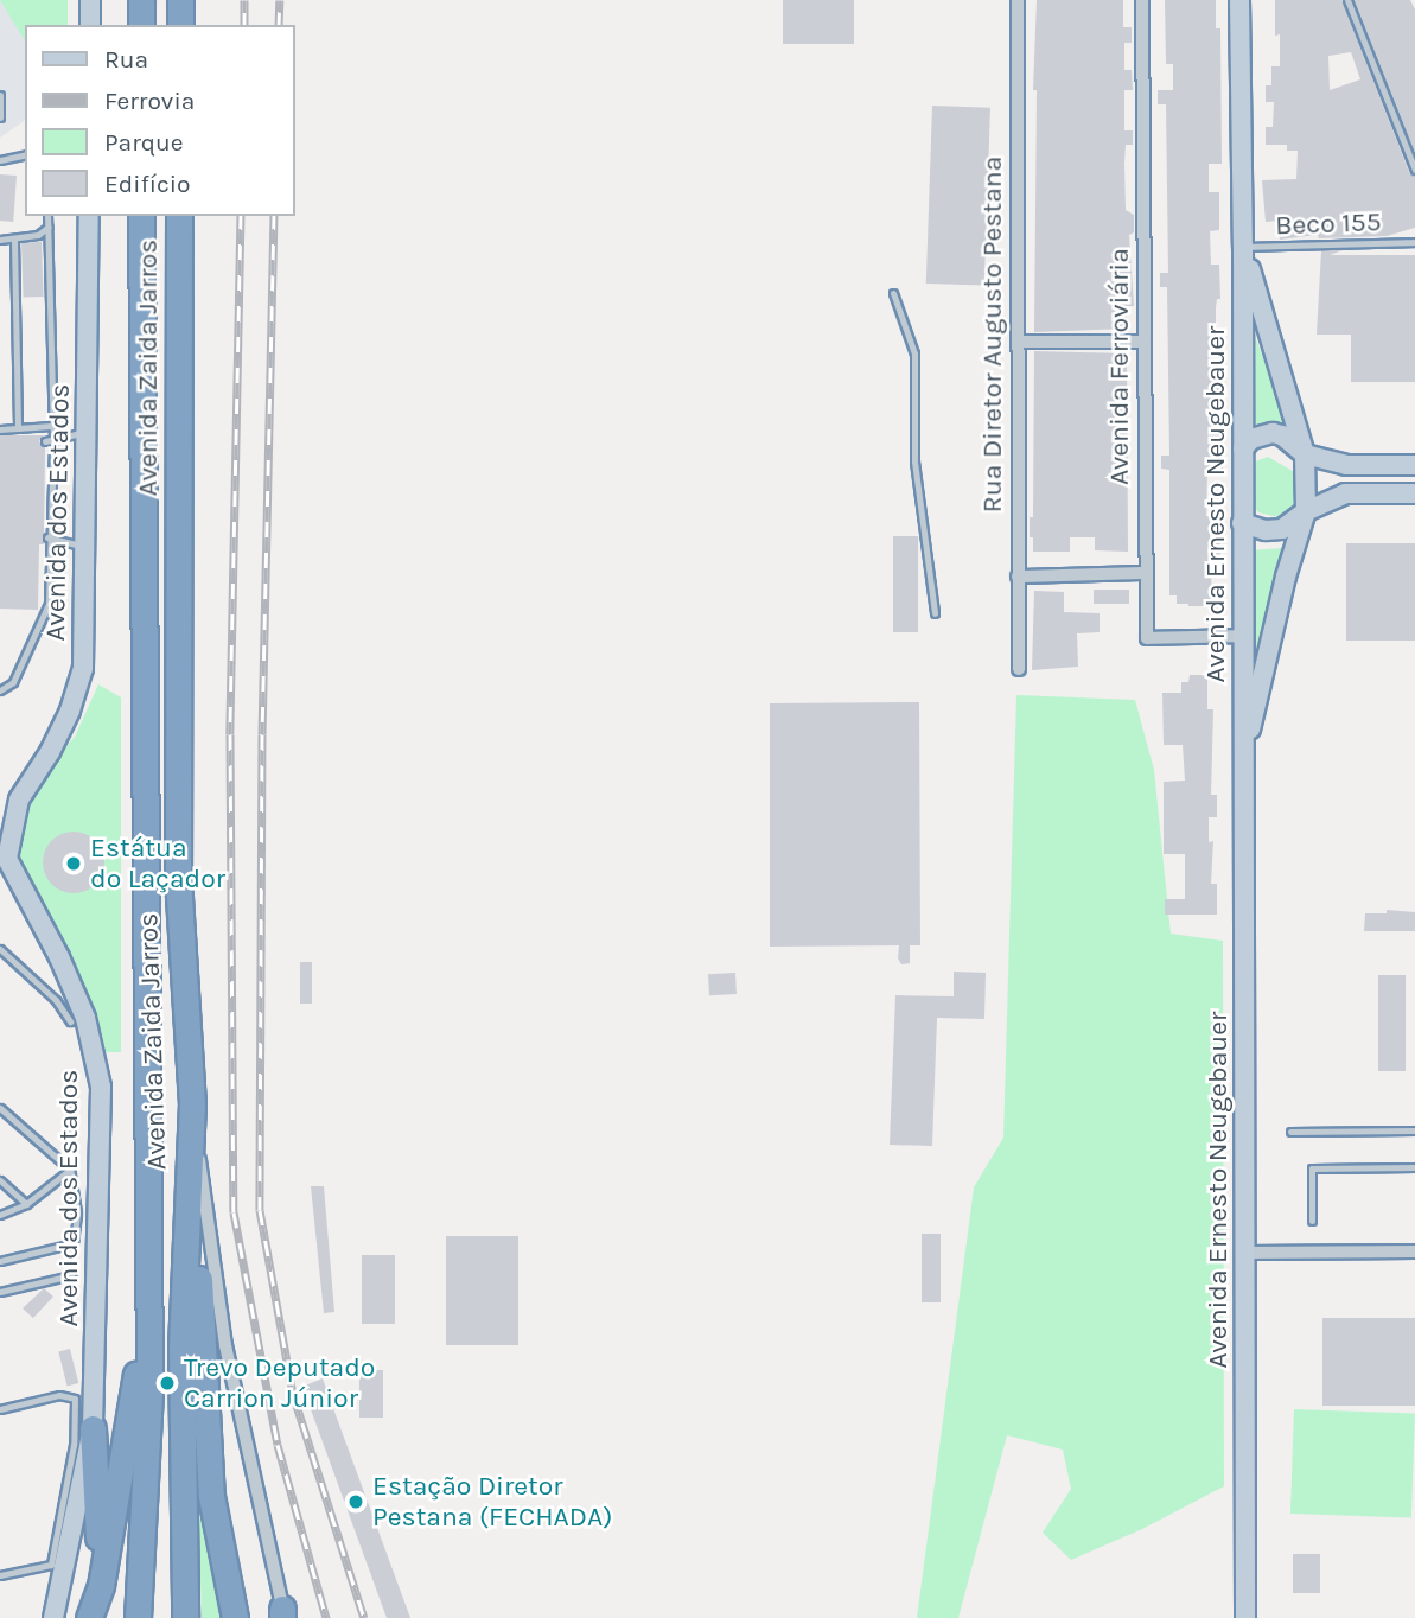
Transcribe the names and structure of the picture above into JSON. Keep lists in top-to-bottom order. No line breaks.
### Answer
{"streets":{"highway":["Avenida Zaida Jarros"],"main road":["Avenida Ernesto Neugebauer","Avenida dos Estados"],"street":["Rua Diretor Augusto Pestana","Avenida Ferroviária"],"lane":["Beco 155"]},"crossings":[["Beco 155","Avenida Ernesto Neugebauer"],["Avenida Ferroviária","Avenida Ernesto Neugebauer"]],"places":["Estátua do Laçador","Trevo Deputado Carrion Júnior","Estação Diretor Pestana (FECHADA)"],"legend":["Rua","Ferrovia","Parque","Edifício"]}
